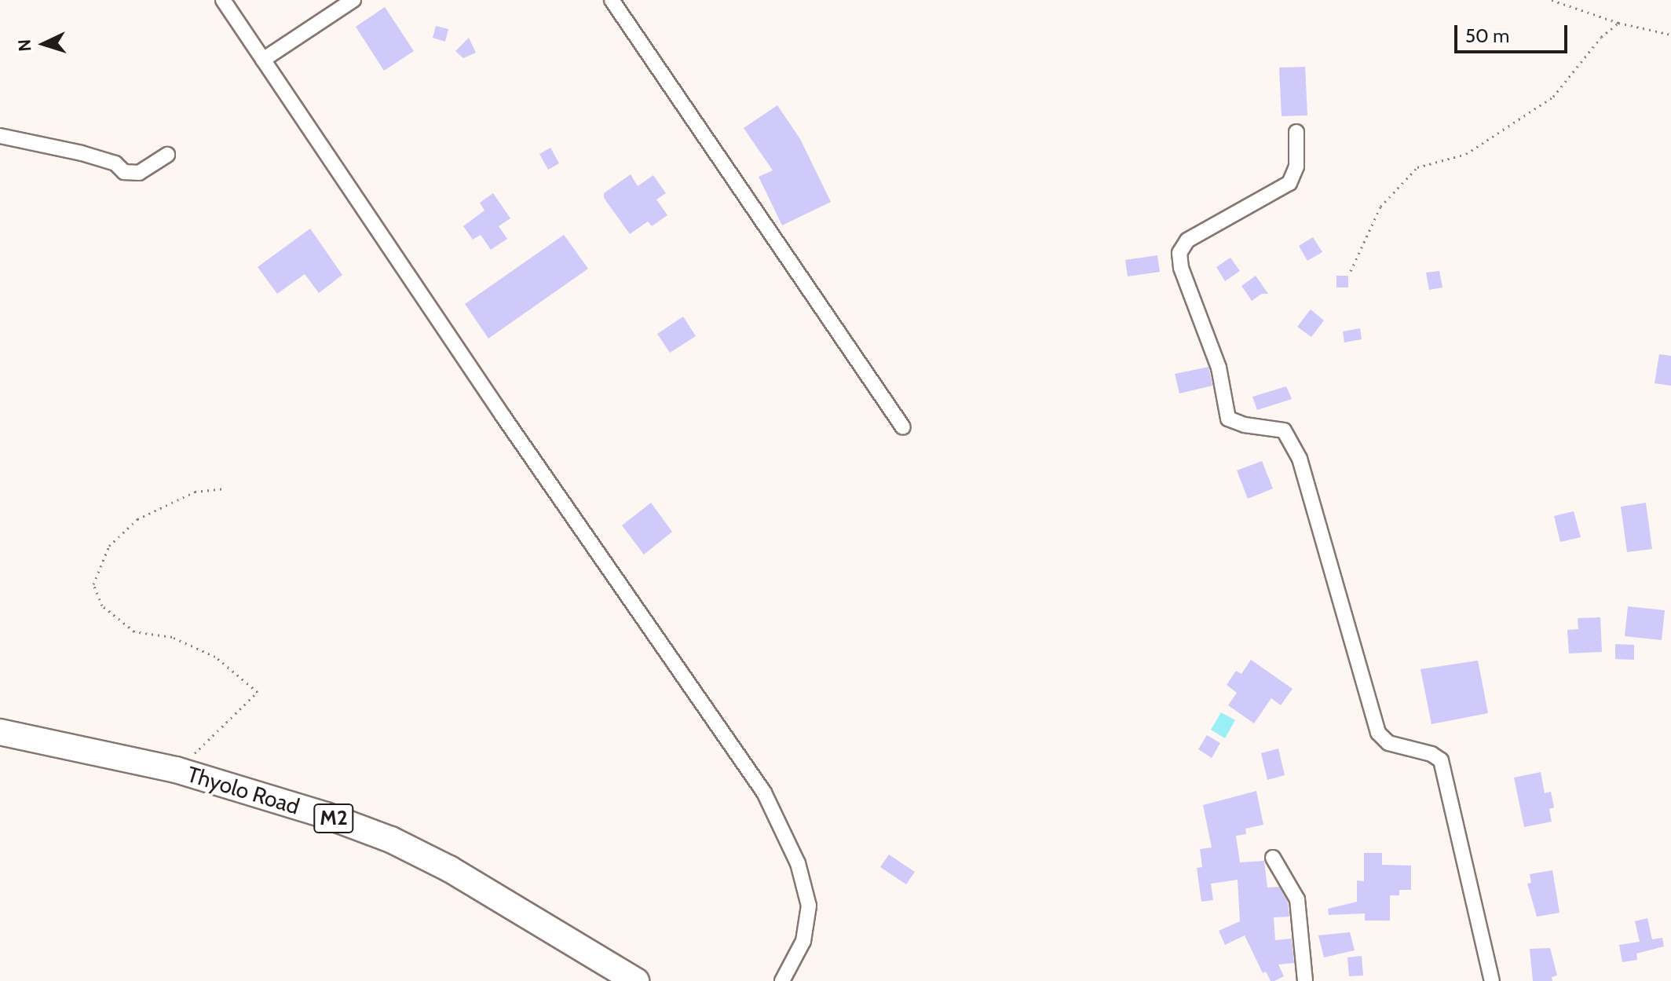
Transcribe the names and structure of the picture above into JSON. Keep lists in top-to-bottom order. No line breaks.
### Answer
{"streets":{"highway":["Thyolo Road","M2"]},"scale_bar":"50 m","north":"left"}
